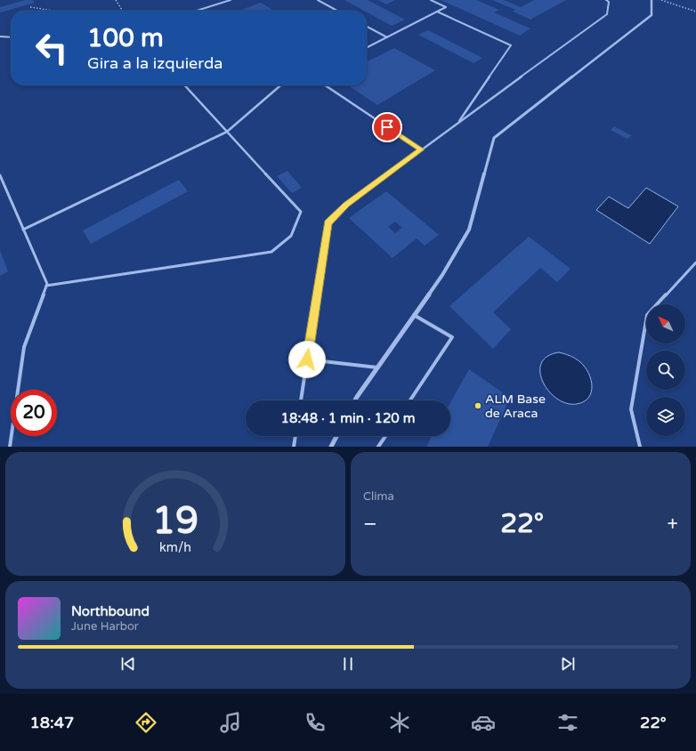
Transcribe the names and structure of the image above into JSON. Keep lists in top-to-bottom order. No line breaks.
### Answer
{"places":["ALM Base de Araca"],"north":"top left","page":{"turn":["100 m","Gira a la izquierda"],"limit":"20","trip":"18:48 · 1 min · 120 m","tile":"Clima","heat":["−","22°","+"],"song":["Northbound","June Harbor"],"tabs":["18:47","22°"],"gauge":["19","km/h"]}}
